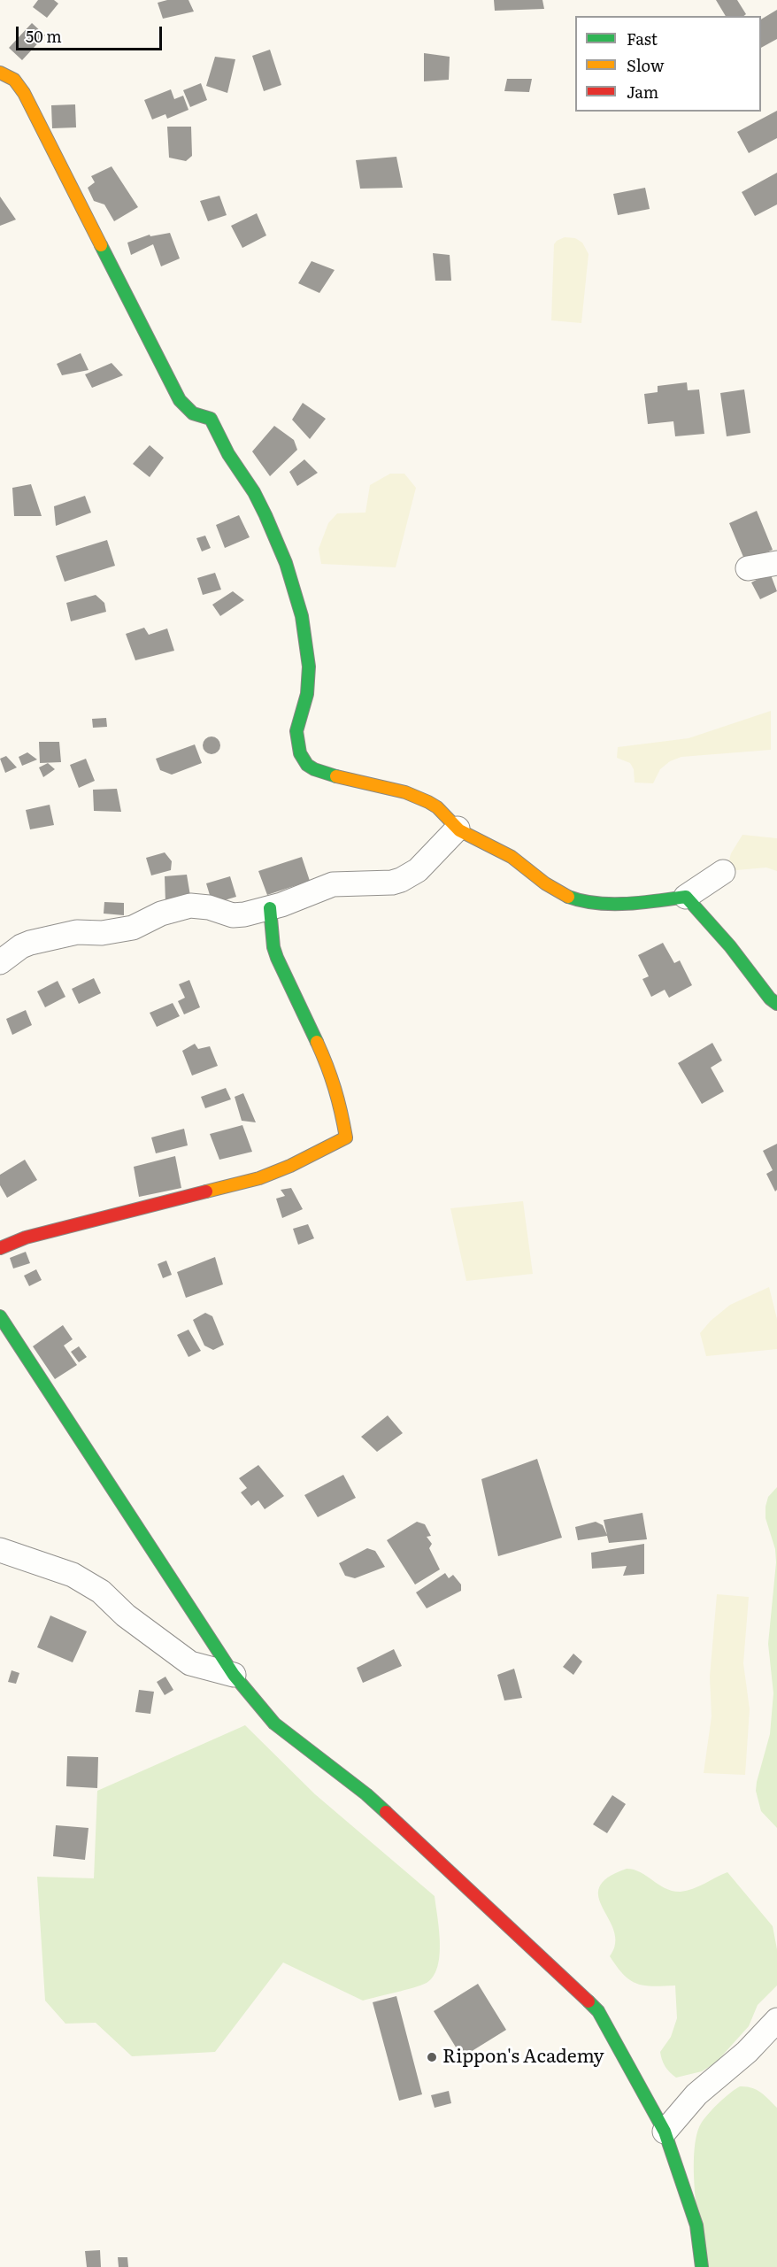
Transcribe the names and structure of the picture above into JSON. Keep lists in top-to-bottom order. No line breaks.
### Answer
{"places":["Rippon's Academy"],"legend":["Fast","Slow","Jam"],"scale_bar":"50 m"}
